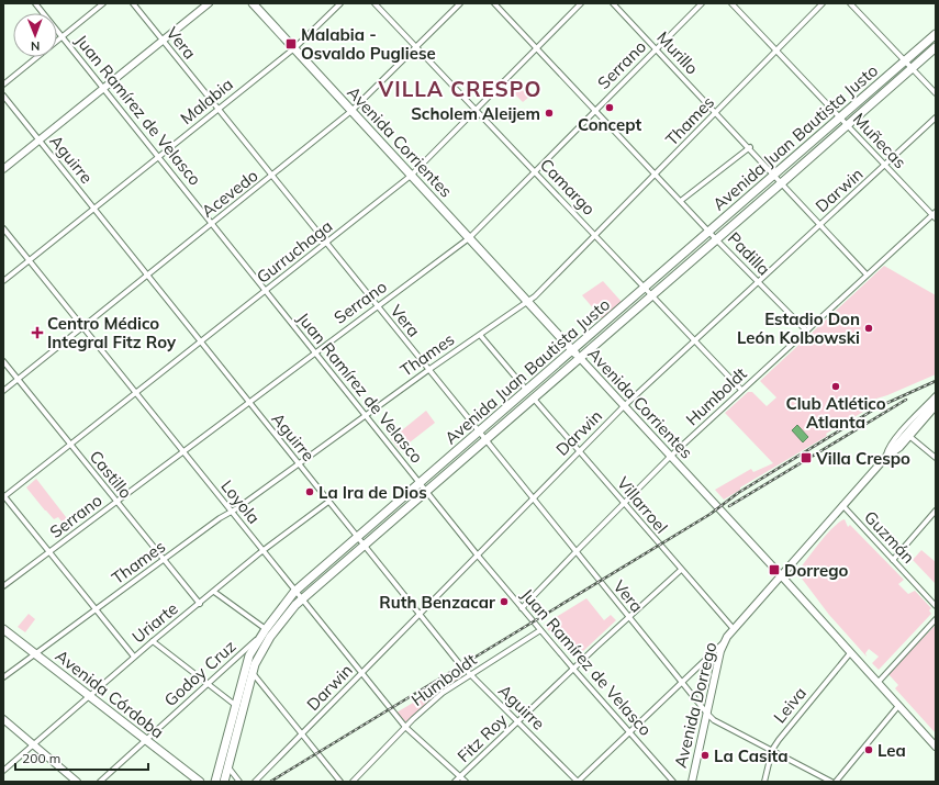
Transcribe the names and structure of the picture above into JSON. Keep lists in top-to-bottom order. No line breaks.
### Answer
{"streets":{"main road":["Avenida Juan Bautista Justo","Avenida Corrientes","Avenida Córdoba","Avenida Dorrego"],"street":["Vera","Murillo","Serrano","Malabia","Juan Ramírez de Velasco","Thames","Muñecas","Aguirre","Camargo","Darwin","Acevedo","Gurruchaga","Padilla","Humboldt","Castillo","Loyola","Villarroel","Guzmán","Uriarte","Godoy Cruz","Leiva","Fitz Roy"]},"crossings":[["Vera","Serrano"],["Vera","Malabia"],["Vera","Thames"],["Vera","Avenida Juan Bautista Justo"],["Vera","Darwin"],["Vera","Acevedo"],["Vera","Gurruchaga"],["Vera","Humboldt"],["Vera","Avenida Dorrego"],["Vera","Leiva"],["Vera","Fitz Roy"],["Murillo","Serrano"],["Murillo","Thames"],["Murillo","Avenida Juan Bautista Justo"],["Murillo","Darwin"],["Murillo","Humboldt"],["Serrano","Juan Ramírez de Velasco"],["Serrano","Avenida Corrientes"],["Serrano","Aguirre"],["Serrano","Camargo"],["Serrano","Padilla"],["Serrano","Castillo"],["Serrano","Loyola"],["Malabia","Juan Ramírez de Velasco"],["Malabia","Avenida Corrientes"],["Malabia","Aguirre"],["Malabia","Loyola"],["Juan Ramírez de Velasco","Thames"],["Juan Ramírez de Velasco","Avenida Juan Bautista Justo"],["Juan Ramírez de Velasco","Darwin"],["Juan Ramírez de Velasco","Acevedo"],["Juan Ramírez de Velasco","Gurruchaga"],["Juan Ramírez de Velasco","Humboldt"],["Juan Ramírez de Velasco","Fitz Roy"],["Thames","Muñecas"],["Thames","Avenida Corrientes"],["Thames","Aguirre"],["Thames","Camargo"],["Thames","Padilla"],["Thames","Castillo"],["Thames","Loyola"],["Thames","Avenida Córdoba"],["Avenida Juan Bautista Justo","Muñecas"],["Avenida Juan Bautista Justo","Avenida Corrientes"],["Avenida Juan Bautista Justo","Aguirre"],["Avenida Juan Bautista Justo","Camargo"],["Avenida Juan Bautista Justo","Padilla"],["Avenida Juan Bautista Justo","Loyola"],["Avenida Juan Bautista Justo","Villarroel"],["Avenida Juan Bautista Justo","Godoy Cruz"],["Muñecas","Darwin"],["Muñecas","Humboldt"],["Avenida Corrientes","Darwin"],["Avenida Corrientes","Acevedo"],["Avenida Corrientes","Gurruchaga"],["Avenida Corrientes","Humboldt"],["Avenida Corrientes","Avenida Dorrego"],["Avenida Corrientes","Leiva"],["Aguirre","Darwin"],["Aguirre","Acevedo"],["Aguirre","Gurruchaga"],["Aguirre","Humboldt"],["Aguirre","Uriarte"],["Aguirre","Fitz Roy"],["Camargo","Darwin"],["Camargo","Acevedo"],["Camargo","Gurruchaga"],["Camargo","Humboldt"],["Darwin","Padilla"],["Darwin","Loyola"],["Darwin","Villarroel"],["Acevedo","Castillo"],["Acevedo","Loyola"],["Gurruchaga","Padilla"],["Gurruchaga","Castillo"],["Gurruchaga","Loyola"],["Padilla","Humboldt"],["Humboldt","Loyola"],["Humboldt","Villarroel"],["Castillo","Uriarte"],["Loyola","Uriarte"],["Loyola","Fitz Roy"],["Villarroel","Avenida Dorrego"],["Villarroel","Fitz Roy"],["Guzmán","Avenida Dorrego"],["Uriarte","Avenida Córdoba"],["Godoy Cruz","Avenida Córdoba"]],"districts":["VILLA CRESPO"],"places":{"transit":["Malabia - Osvaldo Pugliese","Villa Crespo","Dorrego"],"other":["Concept","Scholem Aleijem","Estadio Don León Kolbowski","Club Atlético Atlanta","La Ira de Dios","Ruth Benzacar","Lea","La Casita"],"health":["Centro Médico Integral Fitz Roy"]},"scale_bar":"200 m","north":"bottom"}
